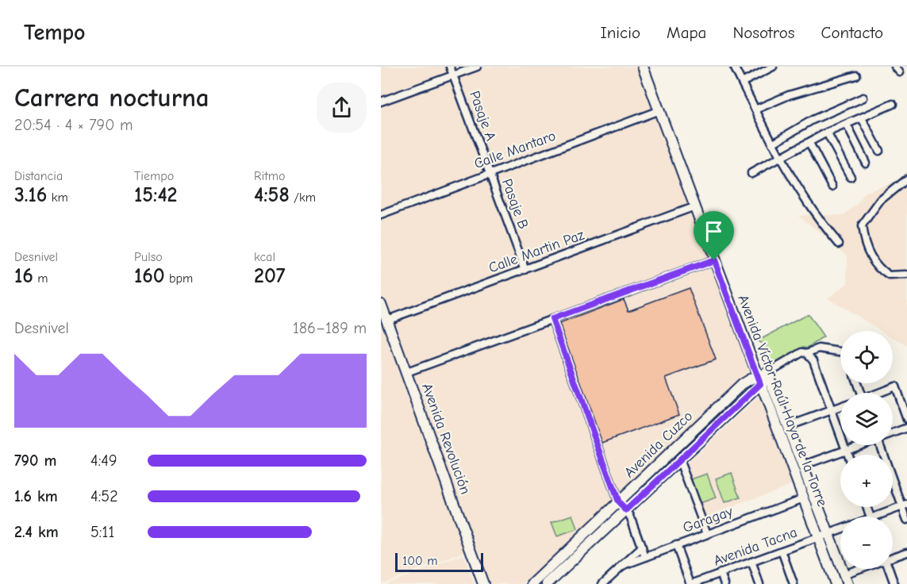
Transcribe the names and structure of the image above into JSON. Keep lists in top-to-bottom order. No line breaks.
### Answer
{"streets":{"street":["Pasaje A","Calle Mantaro","Pasaje B","Calle Martin Paz","Avenida Víctor Raúl Haya de la Torre","Avenida Revolución","Avenida Cuzco","Garagay","Avenida Tacna"]},"crossings":[["Pasaje A","Calle Mantaro"],["Pasaje A","Pasaje B"],["Calle Mantaro","Pasaje B"],["Calle Mantaro","Avenida Víctor Raúl Haya de la Torre"],["Pasaje B","Calle Martin Paz"],["Calle Martin Paz","Avenida Víctor Raúl Haya de la Torre"],["Calle Martin Paz","Avenida Revolución"],["Avenida Víctor Raúl Haya de la Torre","Avenida Cuzco"],["Avenida Víctor Raúl Haya de la Torre","Garagay"],["Avenida Víctor Raúl Haya de la Torre","Avenida Tacna"]],"scale_bar":"100 m","page":{"header":"Tempo","nav":["Inicio","Mapa","Nosotros","Contacto"],"heading":["Carrera nocturna","20:54 · 4 × 790 m"],"stats":[["Distancia","3.16 km"],["Tiempo","15:42"],["Ritmo","4:58 /km"],["Desnivel","16 m"],["Pulso","160 bpm"],["kcal","207"]],"chart":["Desnivel","186–189 m"],"map_buttons":["+","−"],"list":[{"name":"790 m","note":"4:49"},{"name":"1.6 km","note":"4:52"},{"name":"2.4 km","note":"5:11"}],"scale":"100 m"}}
